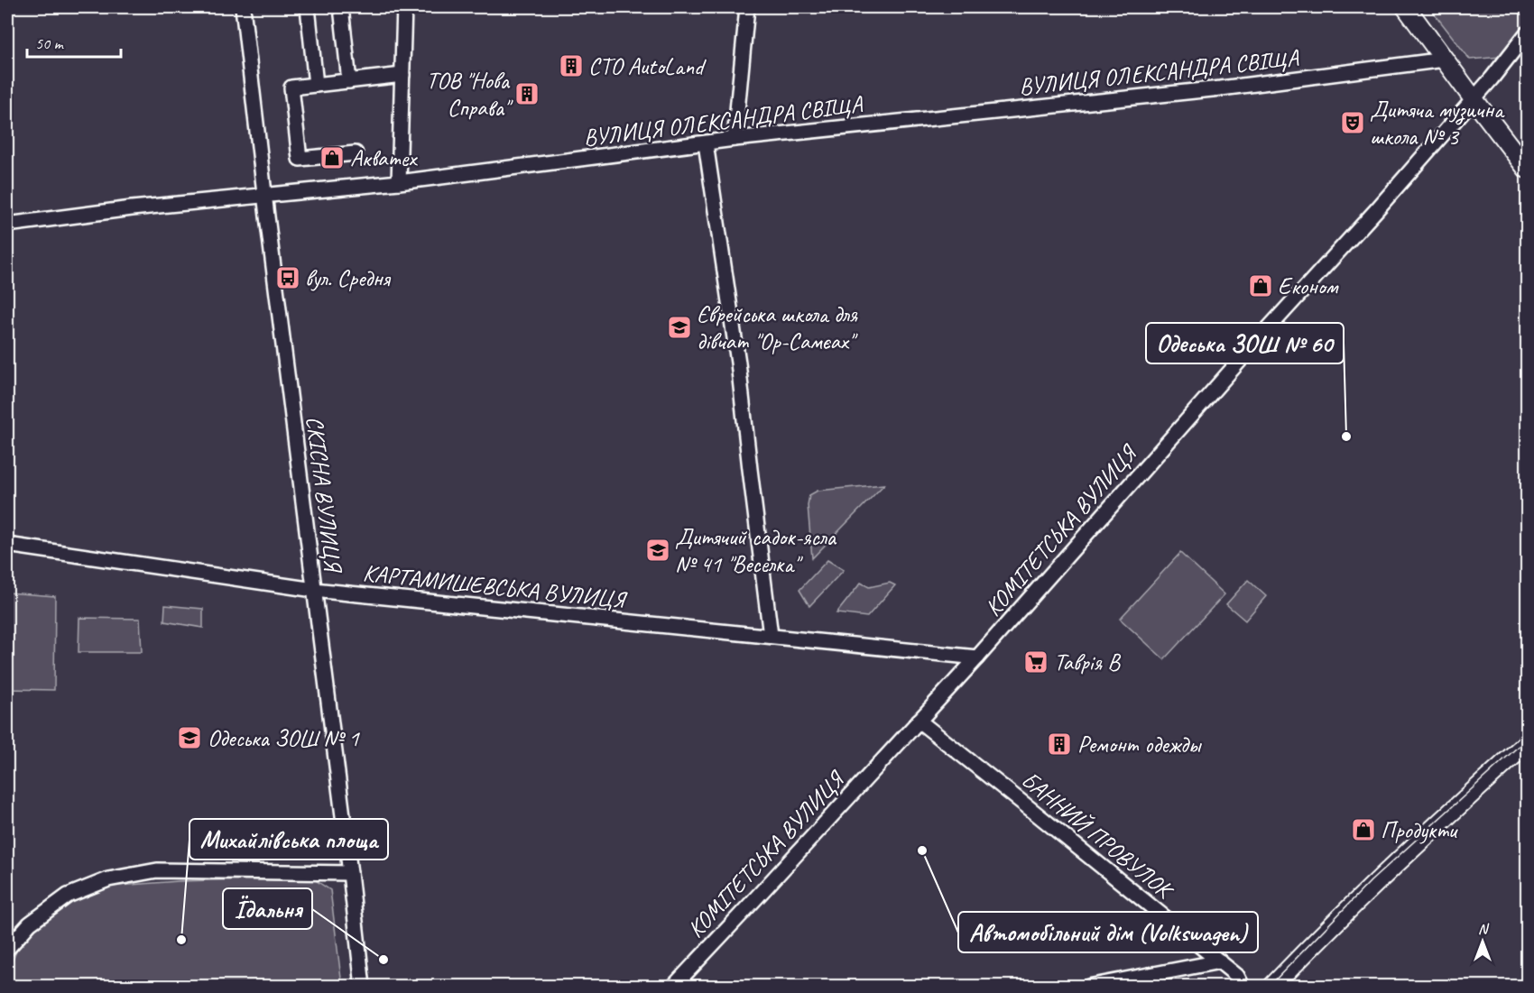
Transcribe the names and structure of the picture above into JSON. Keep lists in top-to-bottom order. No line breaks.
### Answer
{"streets":{"street":["ВУЛИЦЯ ОЛЕКСАНДРА СВІЩА","CКІСНА ВУЛИЦЯ","КОМІТЕТСЬКА ВУЛИЦЯ","КАРТАМИШЕВСЬКА ВУЛИЦЯ","БАННИЙ ПРОВУЛОК"]},"crossings":[["ВУЛИЦЯ ОЛЕКСАНДРА СВІЩА","CКІСНА ВУЛИЦЯ"],["CКІСНА ВУЛИЦЯ","КАРТАМИШЕВСЬКА ВУЛИЦЯ"],["КОМІТЕТСЬКА ВУЛИЦЯ","КАРТАМИШЕВСЬКА ВУЛИЦЯ"],["КОМІТЕТСЬКА ВУЛИЦЯ","БАННИЙ ПРОВУЛОК"]],"places":{"building":["СТО AutoLand","ТОВ \"Нова Справа\"","Ремонт одежды"],"theatre":["Дитяча музична школа № 3"],"shop":["Акватех","Економ","Продукти"],"bus stop":["вул. Средня"],"school or university":["Єврейська школа для дівчат \"Ор-Самєах\"","Дитячий садок-ясла № 41 \"Веселка\"","Одеська ЗОШ № 1"],"other":["Одеська ЗОШ № 60","Автомобільний дім (Volkswagen)","Михайлівська площа","Їдальня"],"supermarket":["Таврія В"]},"scale_bar":"50 m","north":"top"}
